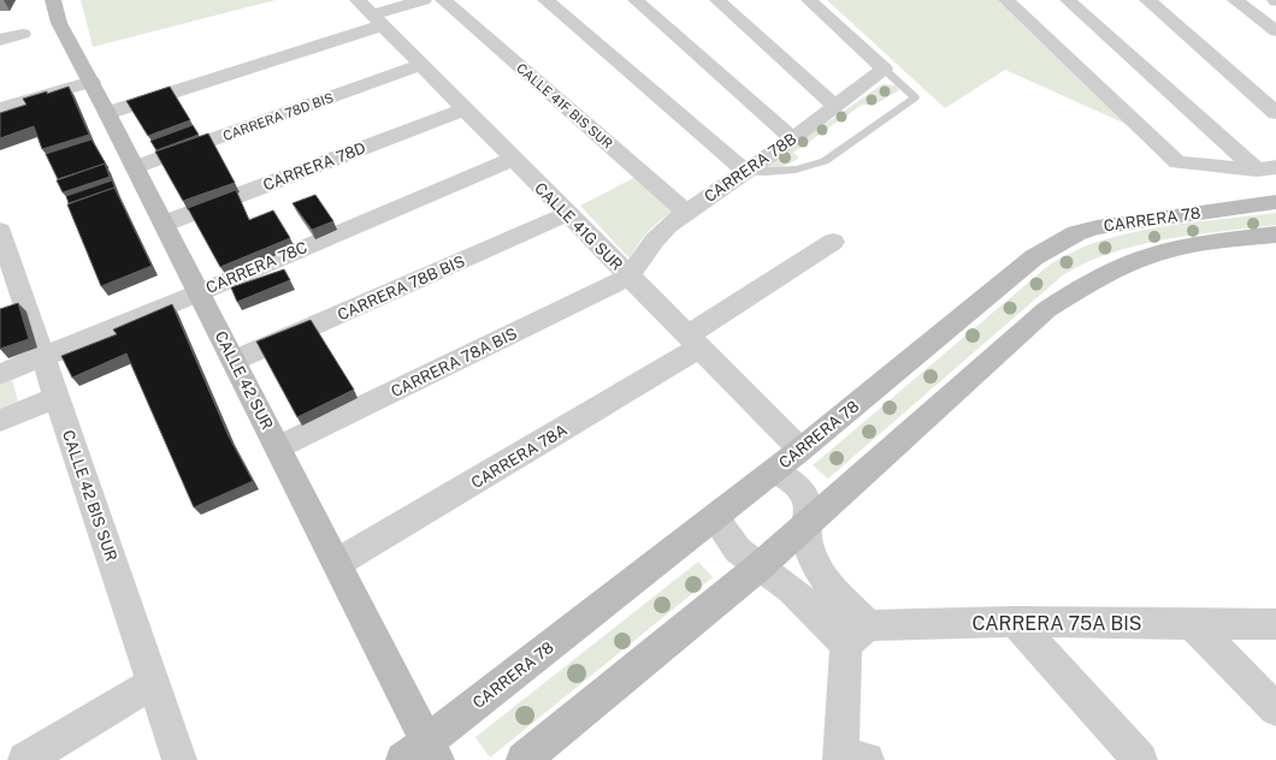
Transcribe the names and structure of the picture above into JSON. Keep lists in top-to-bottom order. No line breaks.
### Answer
{"streets":{"street":["CALLE 41F BIS SUR","CARRERA 78D BIS","CARRERA 78D","CARRERA 78B","CARRERA 78","CALLE 41G SUR","CARRERA 78C","CARRERA 78B BIS","CARRERA 78A BIS","CALLE 42 SUR","CARRERA 78A","CALLE 42 BIS SUR","CARRERA 75A BIS"]},"crossings":[["CALLE 41F BIS SUR","CARRERA 78B"],["CARRERA 78D BIS","CALLE 41G SUR"],["CARRERA 78D BIS","CALLE 42 SUR"],["CARRERA 78D","CALLE 41G SUR"],["CARRERA 78D","CALLE 42 SUR"],["CARRERA 78B","CALLE 41G SUR"],["CARRERA 78B","CARRERA 78A BIS"],["CARRERA 78","CALLE 41G SUR"],["CARRERA 78","CALLE 42 SUR"],["CALLE 41G SUR","CARRERA 78C"],["CALLE 41G SUR","CARRERA 78B BIS"],["CALLE 41G SUR","CARRERA 78A BIS"],["CALLE 41G SUR","CARRERA 78A"],["CARRERA 78C","CALLE 42 SUR"],["CARRERA 78C","CALLE 42 BIS SUR"],["CARRERA 78B BIS","CALLE 42 SUR"],["CARRERA 78A BIS","CALLE 42 SUR"],["CALLE 42 SUR","CARRERA 78A"]]}
